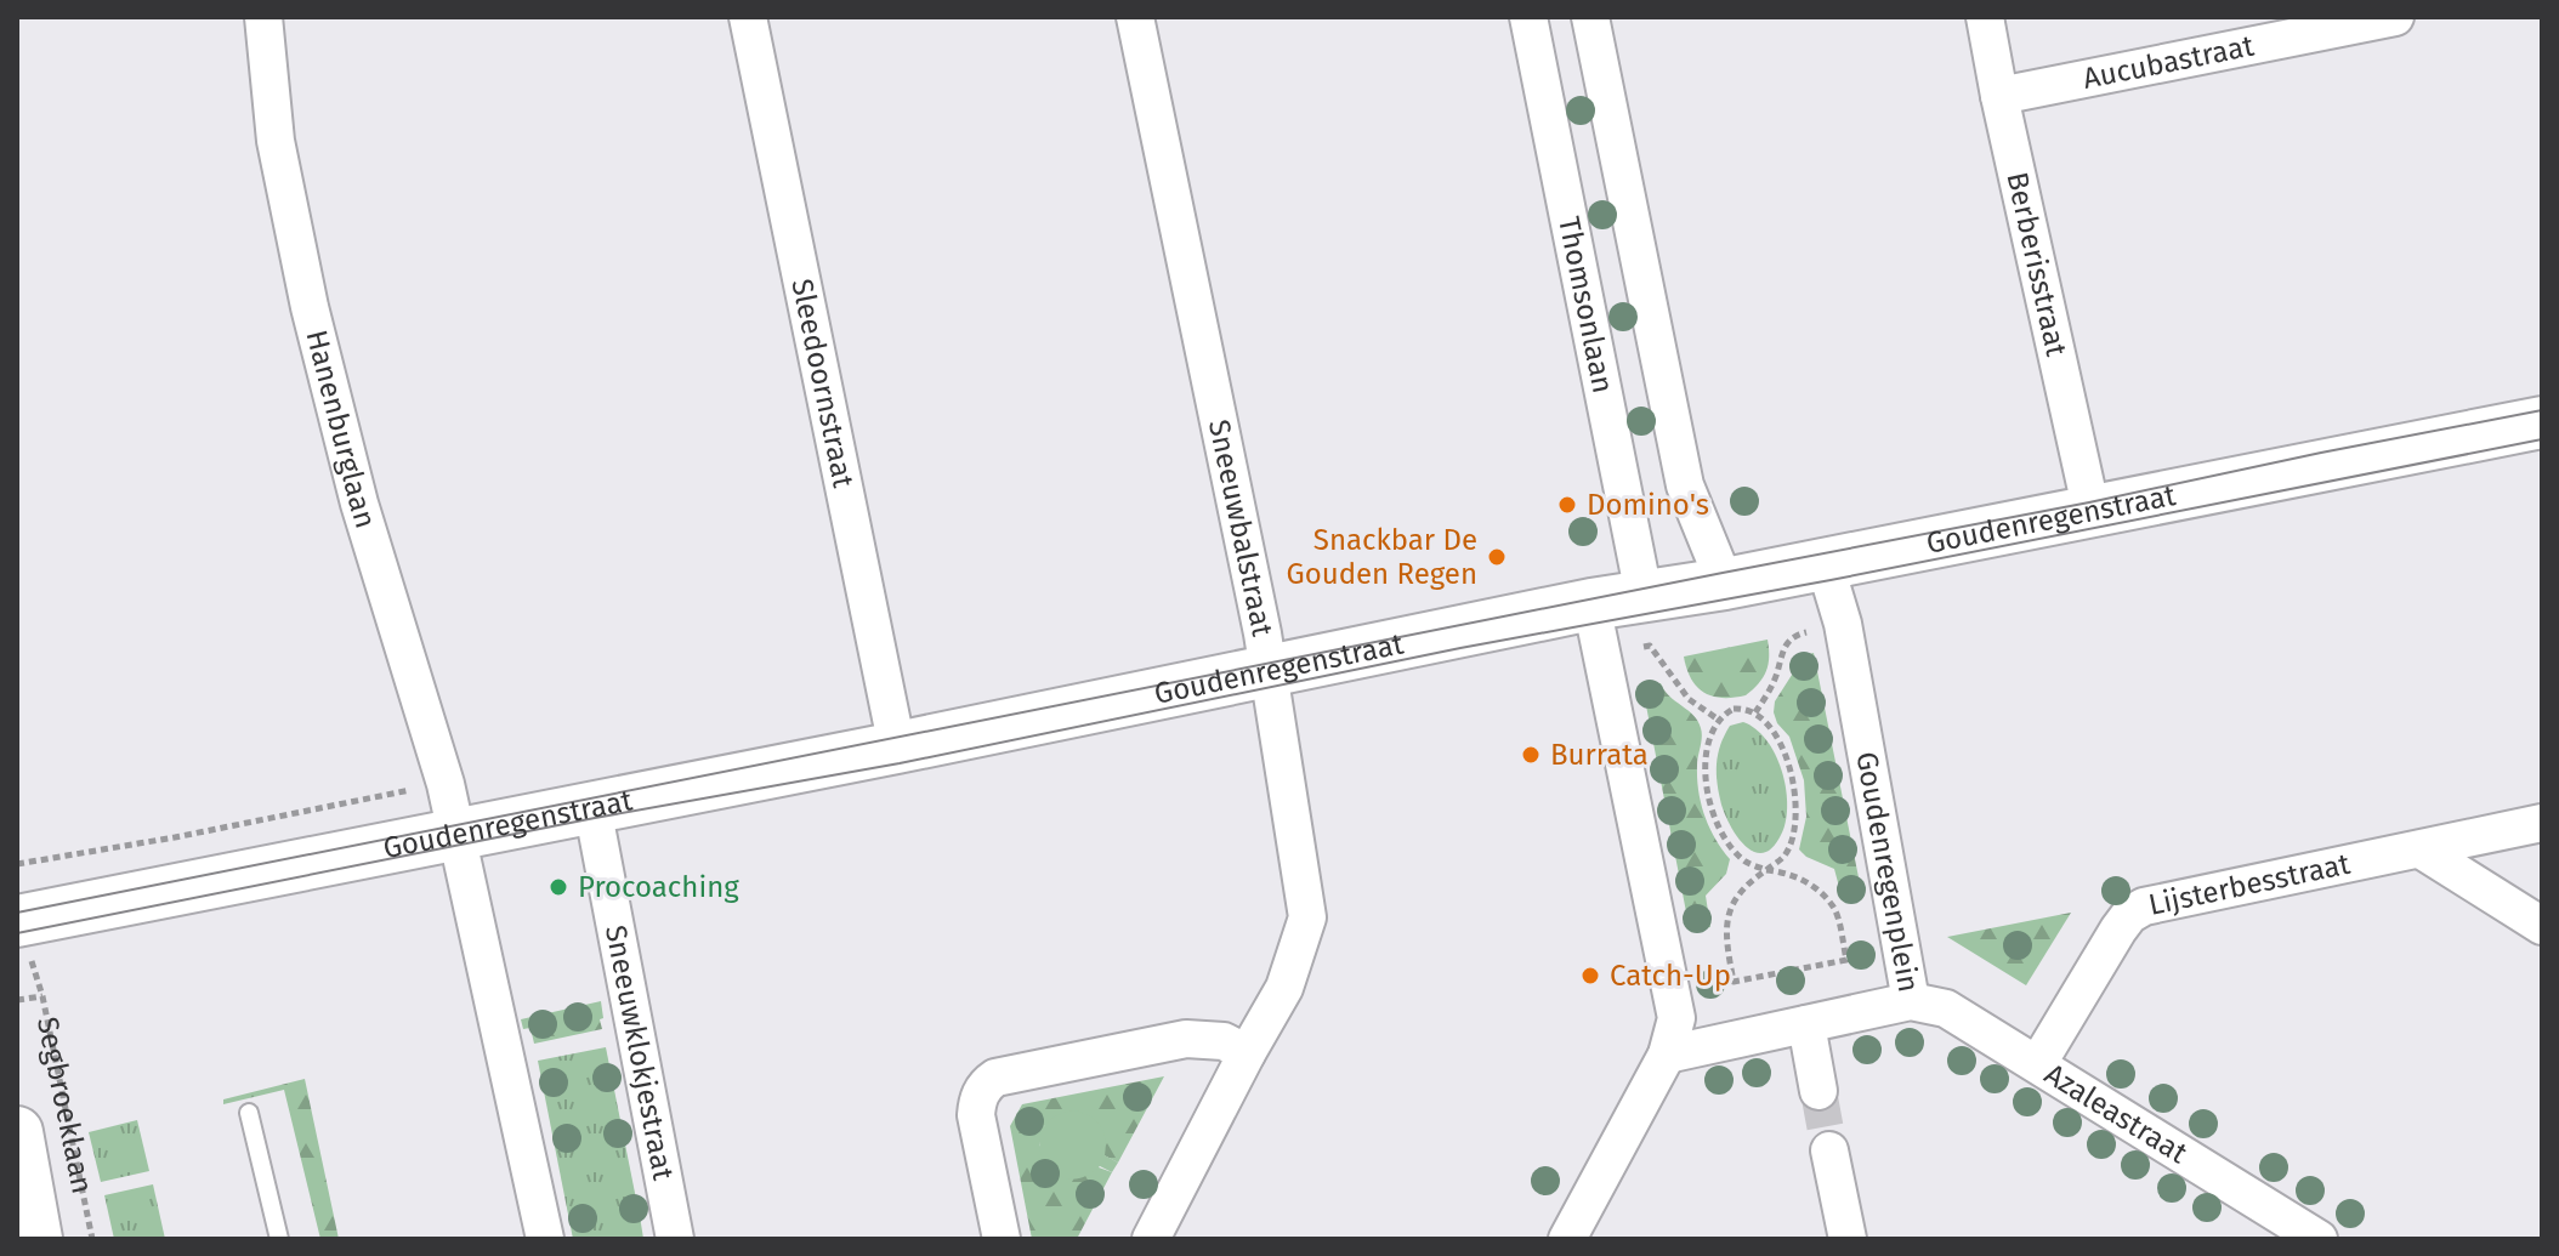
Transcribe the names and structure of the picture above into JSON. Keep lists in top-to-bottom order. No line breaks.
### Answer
{"streets":{"street":["Aucubastraat","Berberisstraat","Thomsonlaan","Sleedoornstraat","Hanenburglaan","Goudenregenstraat","Sneeuwbalstraat","Goudenregenplein","Lijsterbesstraat","Sneeuwklokjestraat","Segbroeklaan","Azaleastraat"]},"crossings":[["Aucubastraat","Berberisstraat"],["Berberisstraat","Goudenregenstraat"],["Thomsonlaan","Goudenregenstraat"],["Sleedoornstraat","Goudenregenstraat"],["Hanenburglaan","Goudenregenstraat"],["Goudenregenstraat","Sneeuwbalstraat"],["Goudenregenstraat","Goudenregenplein"],["Goudenregenstraat","Sneeuwklokjestraat"],["Goudenregenstraat","Segbroeklaan"],["Goudenregenplein","Azaleastraat"],["Lijsterbesstraat","Azaleastraat"]],"places":["Domino's","Snackbar De Gouden Regen","Burrata","Procoaching","Catch-Up"]}
